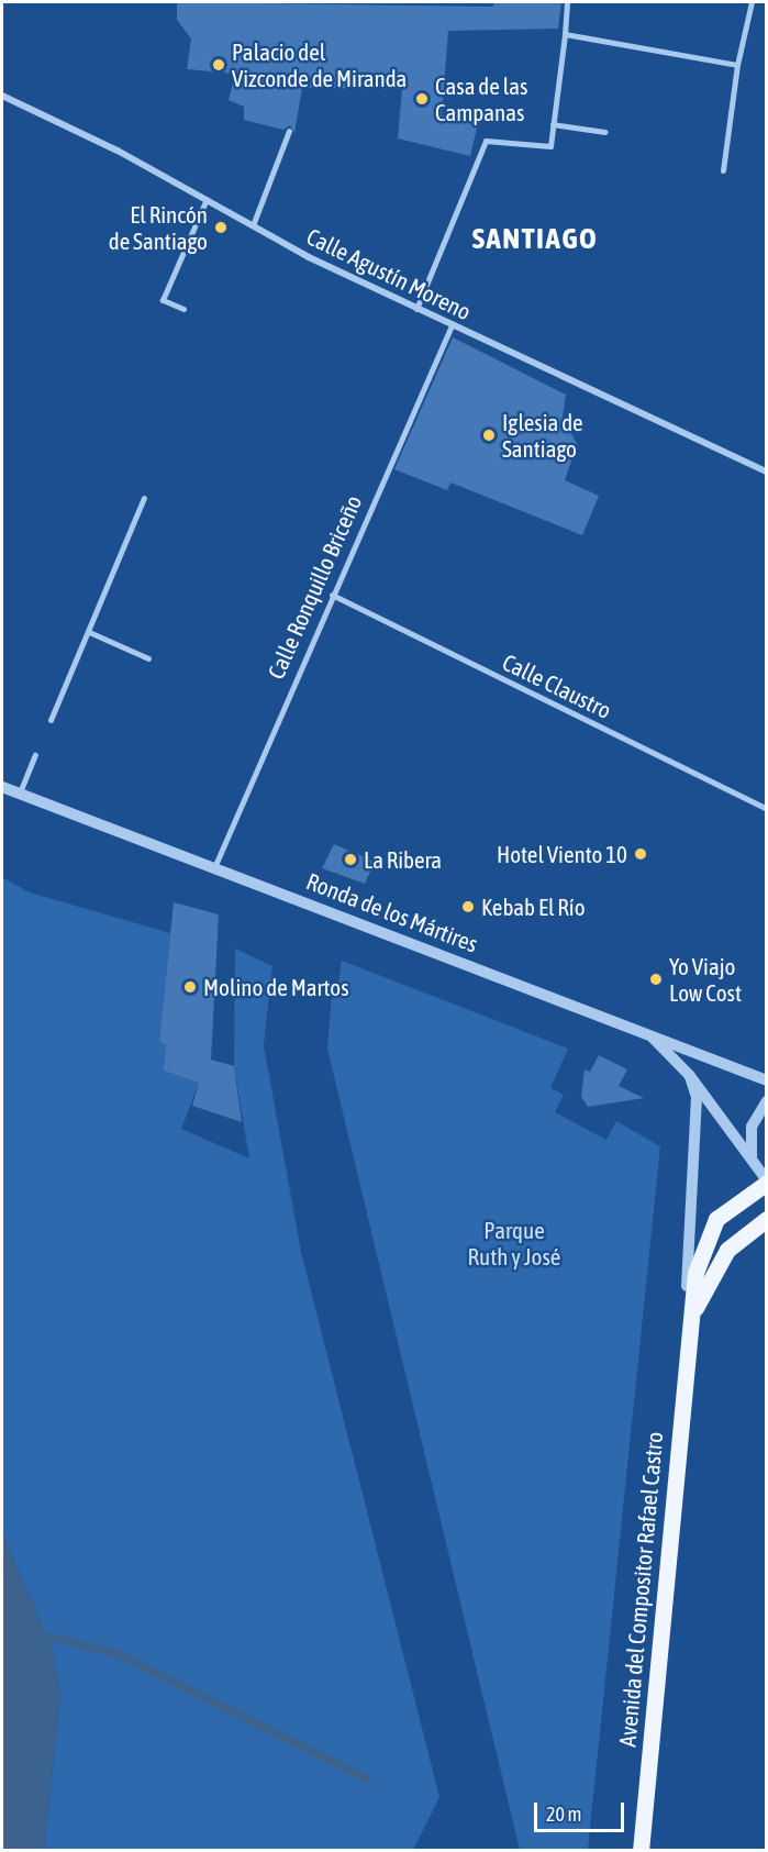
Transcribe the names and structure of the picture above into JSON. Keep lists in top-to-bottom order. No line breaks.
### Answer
{"streets":{"main road":["Avenida del Compositor Rafael Castro"],"street":["Calle Agustín Moreno","Calle Ronquillo Briceño","Calle Claustro","Ronda de los Mártires"]},"crossings":[["Calle Agustín Moreno","Calle Ronquillo Briceño"],["Calle Ronquillo Briceño","Calle Claustro"],["Calle Ronquillo Briceño","Ronda de los Mártires"]],"districts":["SANTIAGO"],"parks":["Parque Ruth y José"],"places":["Palacio del Vizconde de Miranda","Casa de las Campanas","El Rincón de Santiago","Iglesia de Santiago","Hotel Viento 10","La Ribera","Kebab El Río","Yo Viajo Low Cost","Molino de Martos"],"scale_bar":"20 m"}
